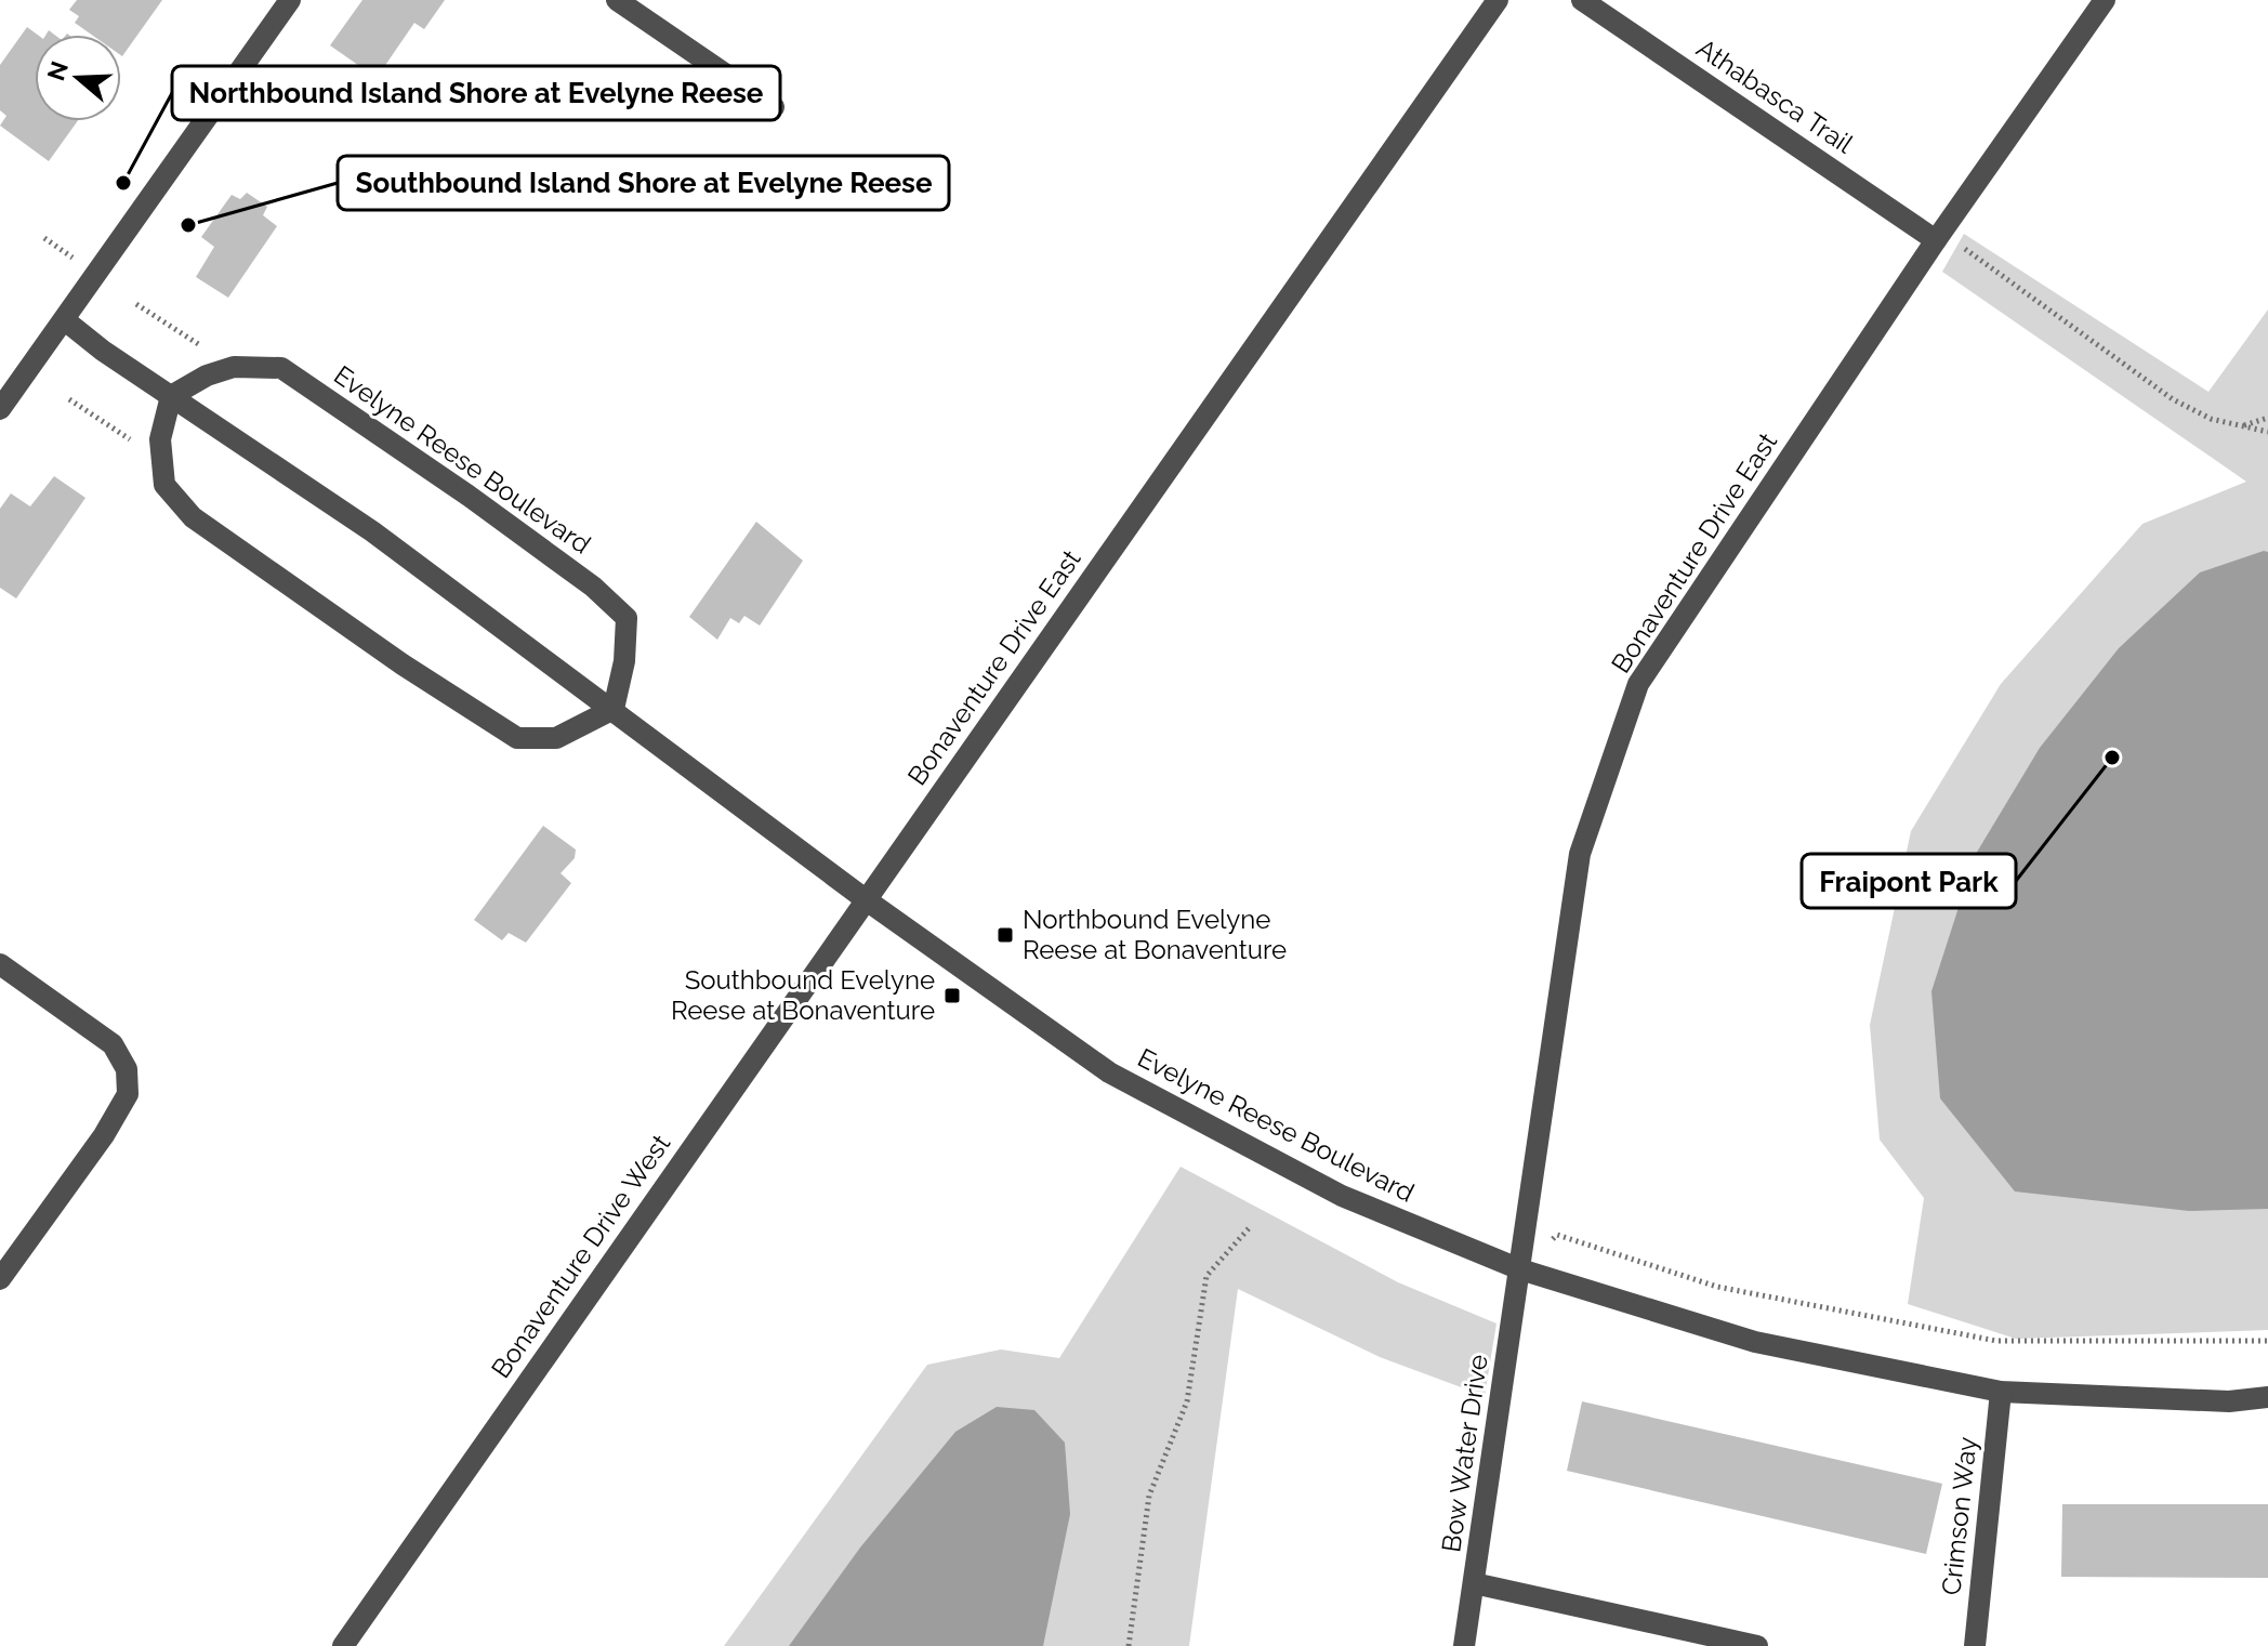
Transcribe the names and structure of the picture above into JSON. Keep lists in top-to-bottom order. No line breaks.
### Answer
{"streets":{"street":["Athabasca Trail","Evelyne Reese Boulevard","Bonaventure Drive East","Bonaventure Drive West","Bow Water Drive","Crimson Way"]},"crossings":[["Athabasca Trail","Bonaventure Drive East"],["Evelyne Reese Boulevard","Bonaventure Drive East"],["Evelyne Reese Boulevard","Bonaventure Drive West"],["Evelyne Reese Boulevard","Bow Water Drive"],["Evelyne Reese Boulevard","Crimson Way"],["Bonaventure Drive East","Bonaventure Drive West"],["Bonaventure Drive East","Bow Water Drive"]],"places":{"other":["Northbound Island Shore at Evelyne Reese","Southbound Island Shore at Evelyne Reese","Fraipont Park"],"transit":["Northbound Evelyne Reese at Bonaventure","Southbound Evelyne Reese at Bonaventure"]},"north":"left"}
